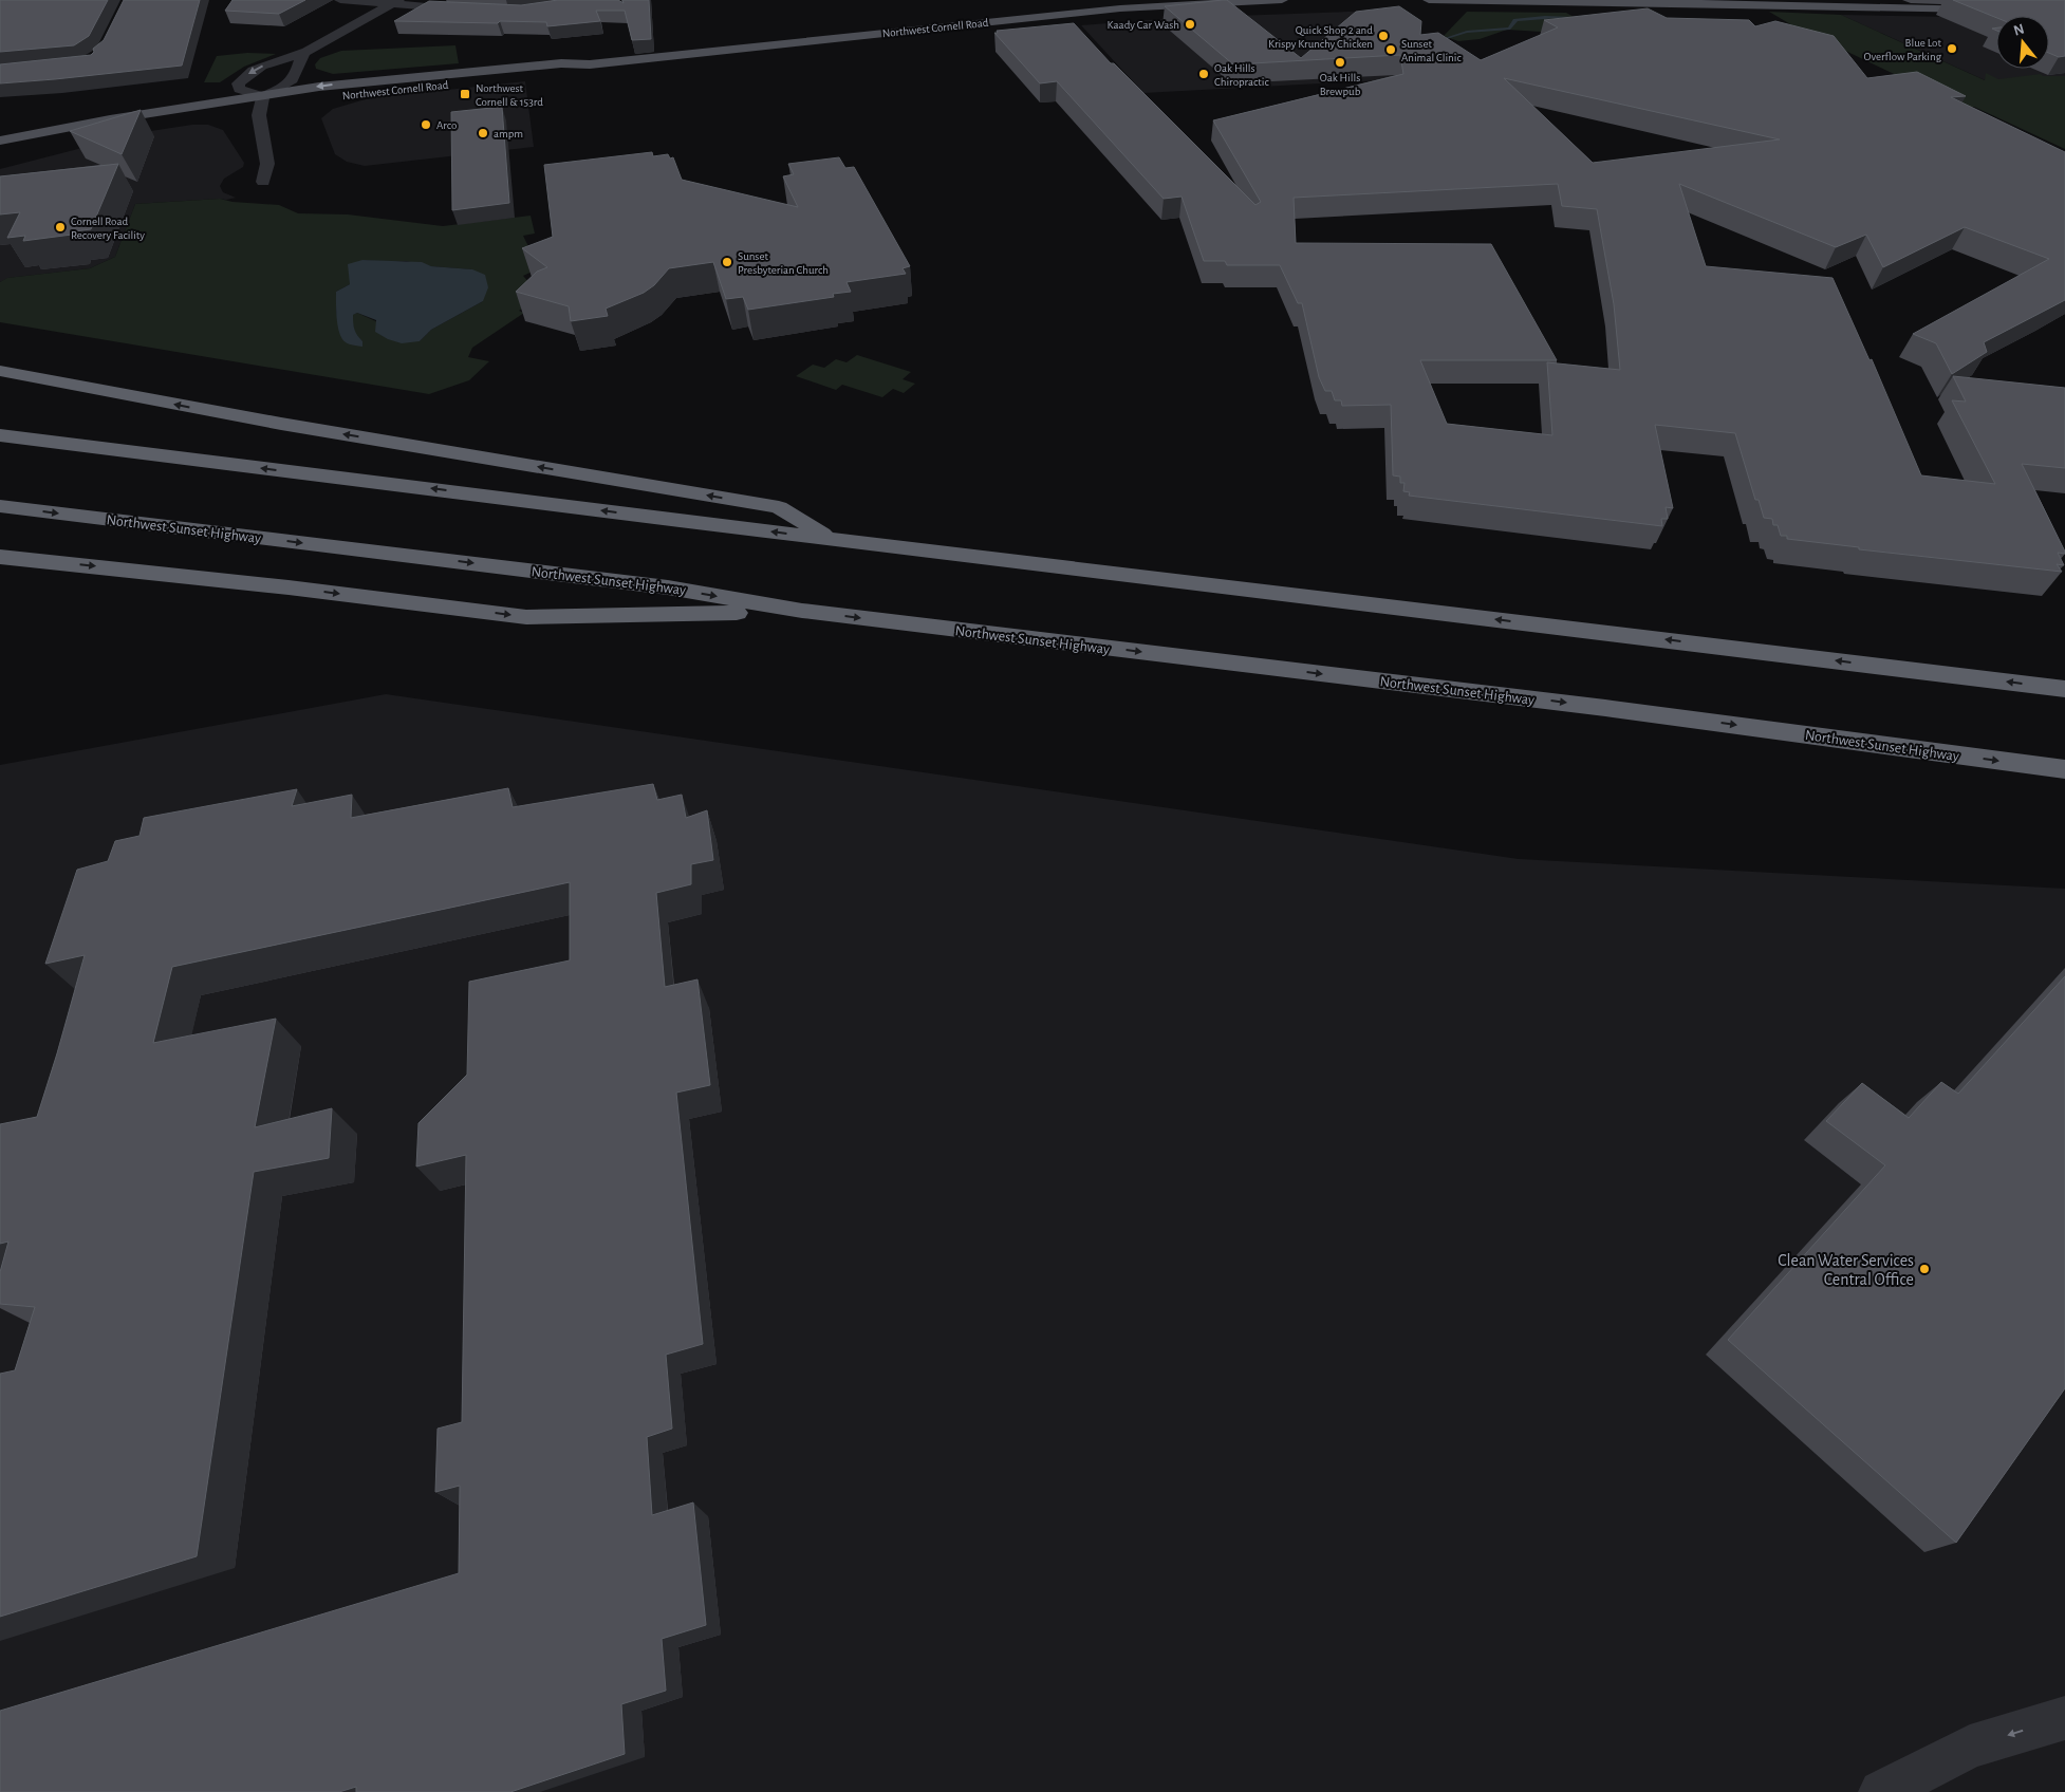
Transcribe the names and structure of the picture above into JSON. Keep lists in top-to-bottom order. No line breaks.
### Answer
{"streets":{"highway":["Northwest Sunset Highway"],"main road":["Northwest Cornell Road"]},"places":{"other":["Kaady Car Wash","Quick Shop 2 and Krispy Krunchy Chicken","Blue Lot Overflow Parking","Sunset Animal Clinic","Oak Hills Brewpub","Oak Hills Chiropractic","Arco","ampm","Cornell Road Recovery Facility","Sunset Presbyterian Church","Clean Water Services Central Office"],"transit":["Northwest Cornell & 153rd"]},"north":"top"}
